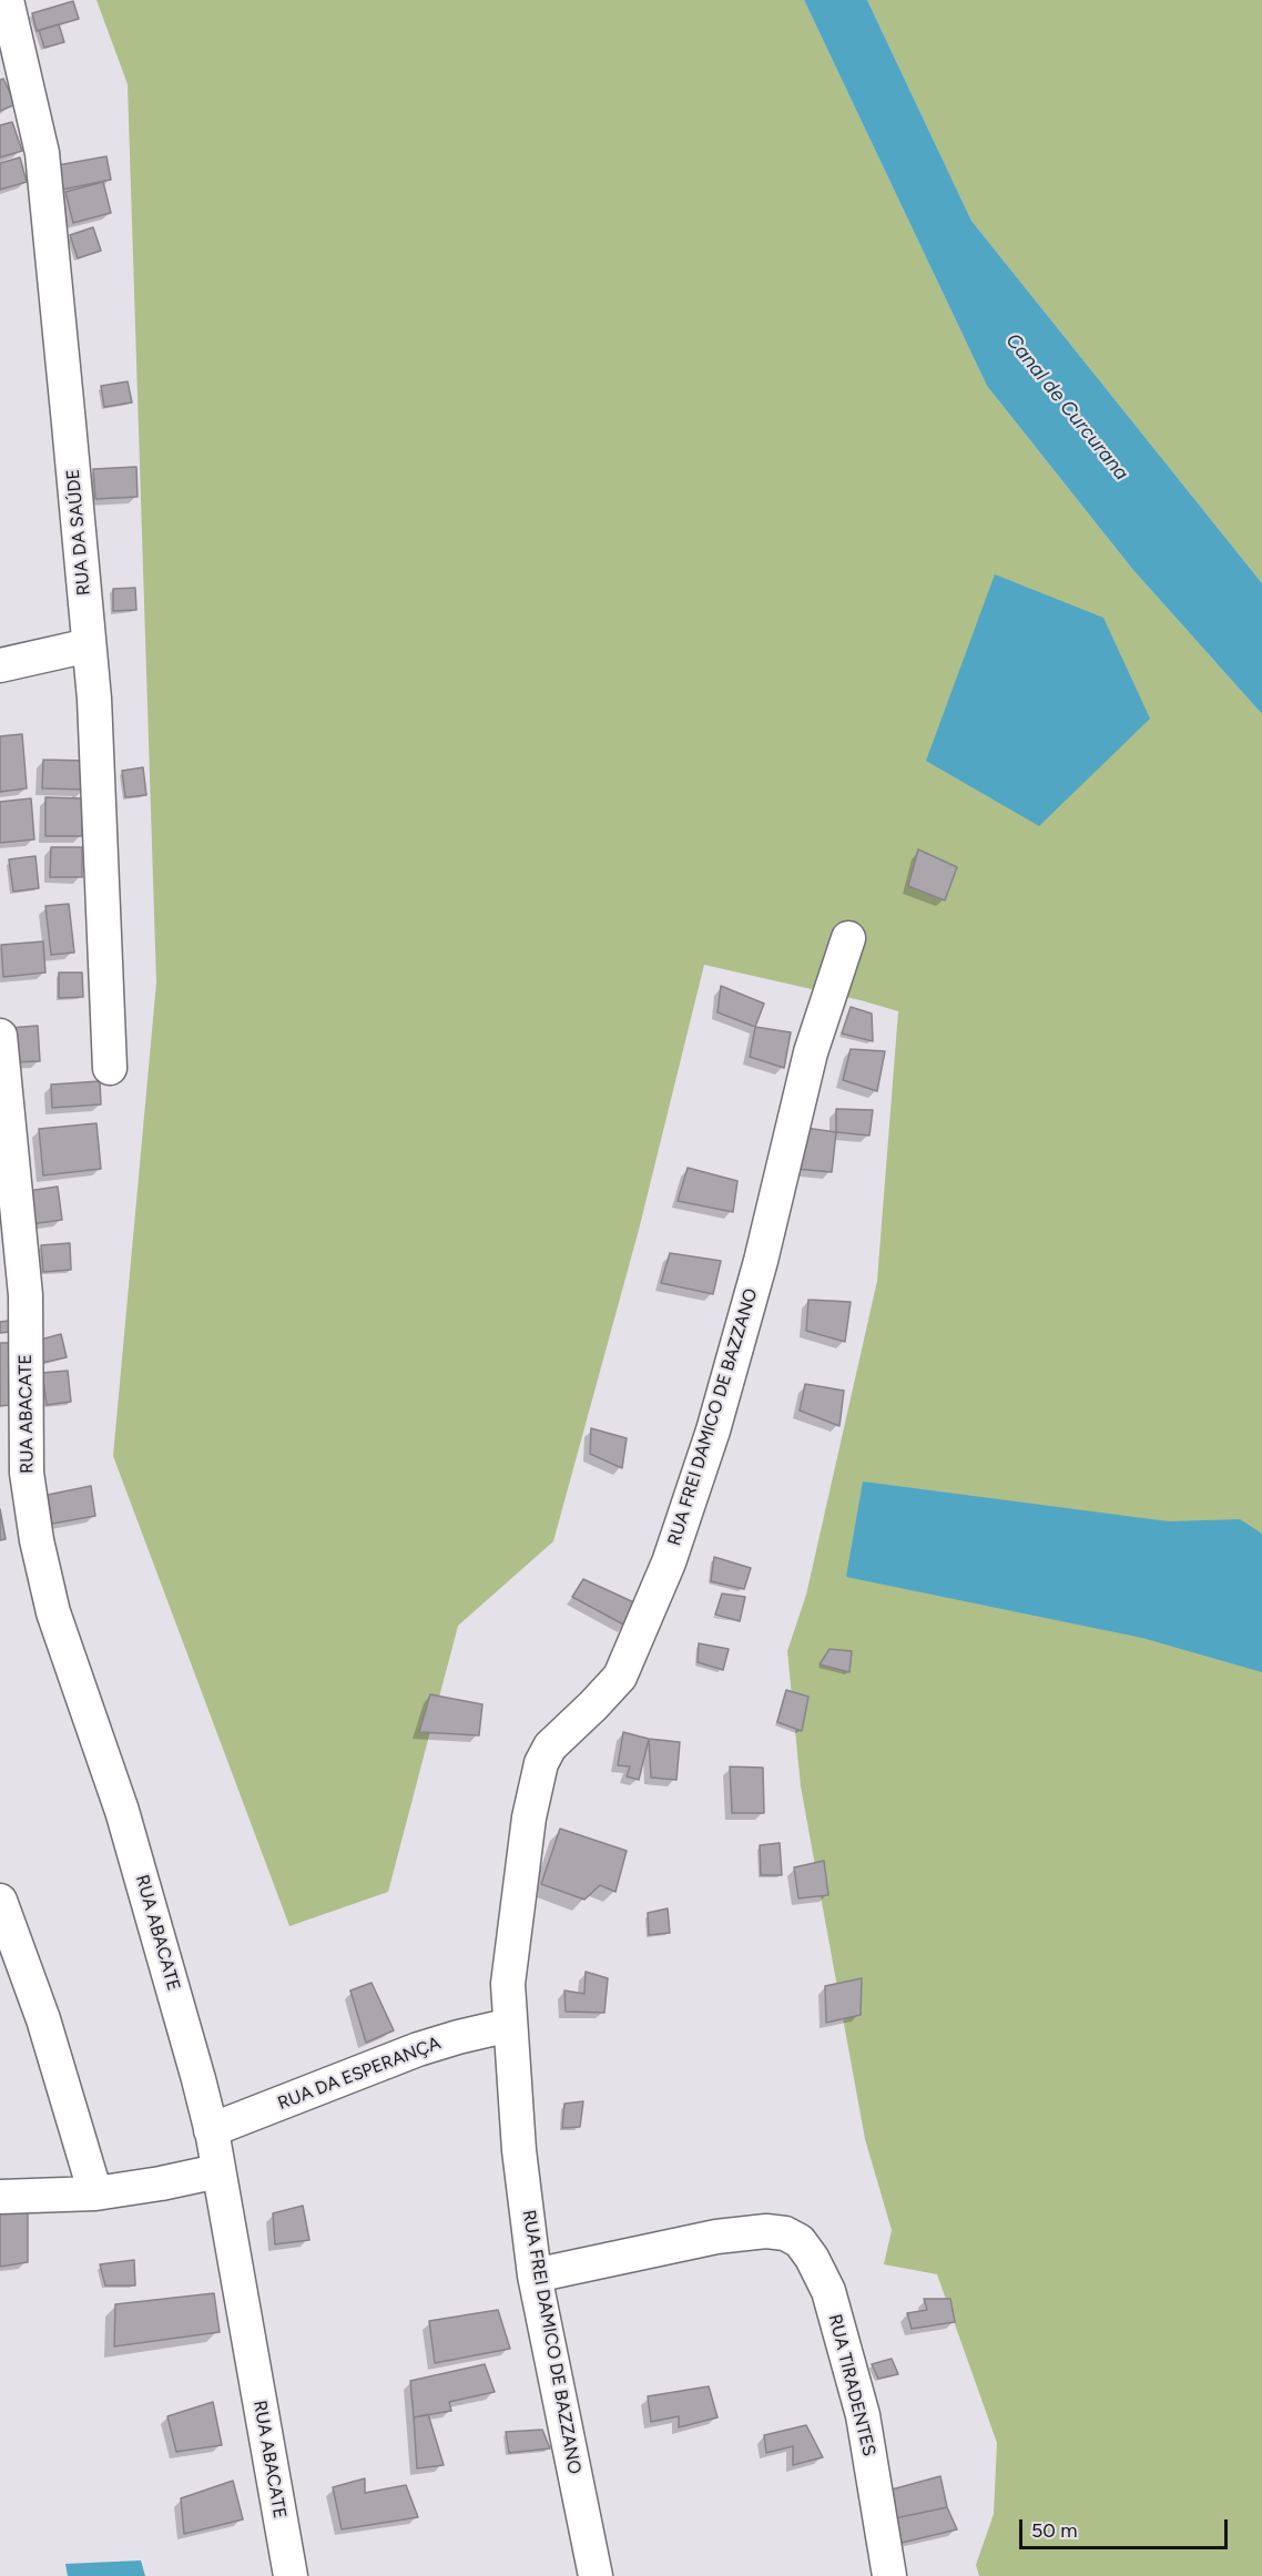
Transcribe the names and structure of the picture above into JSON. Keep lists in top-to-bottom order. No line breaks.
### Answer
{"streets":{"street":["RUA DA SAÚDE","RUA ABACATE","RUA FREI DAMICO DE BAZZANO","RUA DA ESPERANÇA","RUA TIRADENTES"]},"crossings":[["RUA ABACATE","RUA DA ESPERANÇA"],["RUA FREI DAMICO DE BAZZANO","RUA DA ESPERANÇA"],["RUA FREI DAMICO DE BAZZANO","RUA TIRADENTES"]],"water":["Canal de Curcurana"],"scale_bar":"50 m"}
